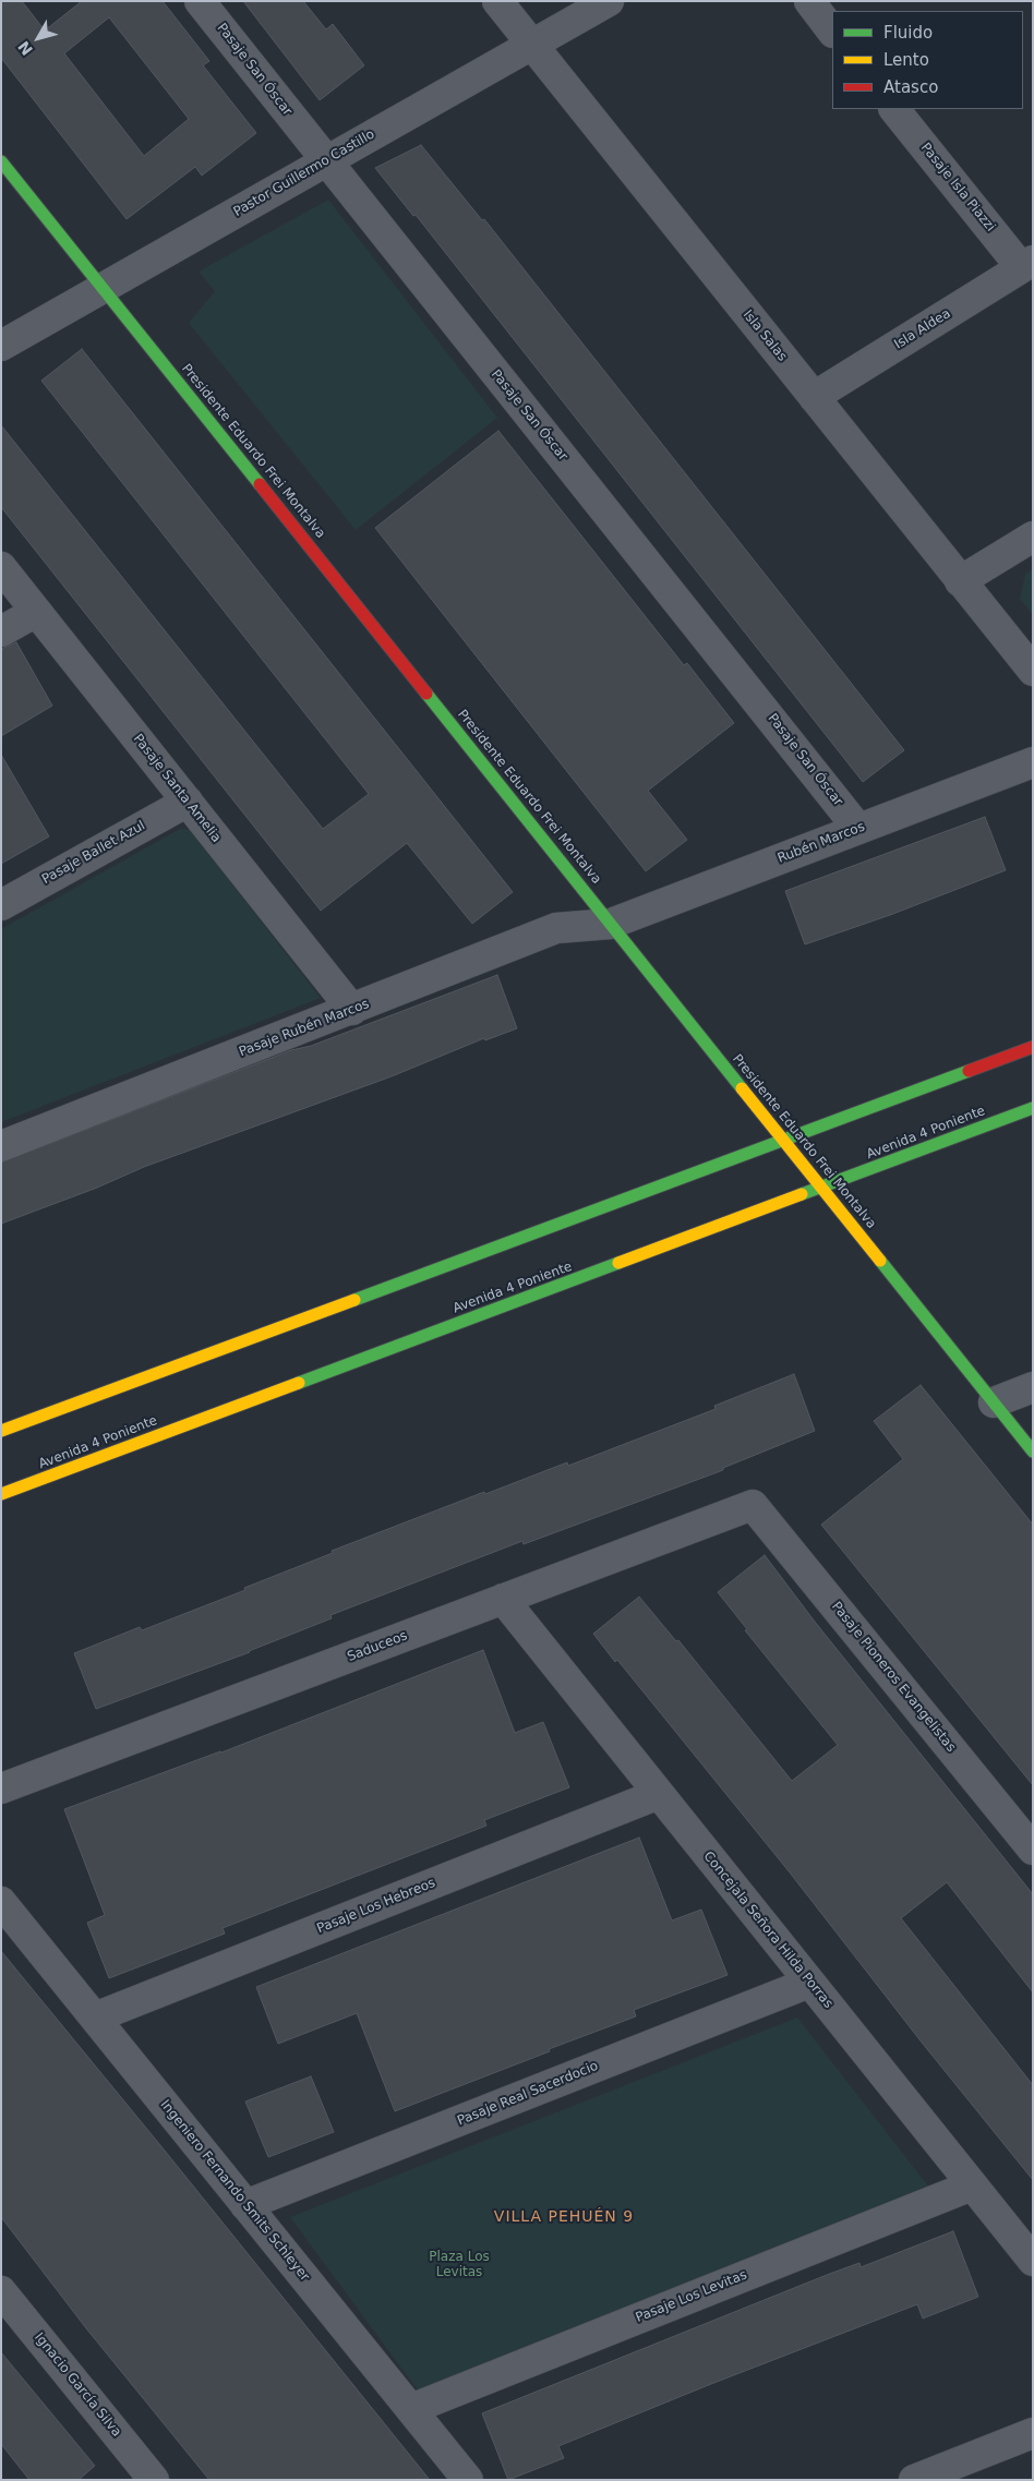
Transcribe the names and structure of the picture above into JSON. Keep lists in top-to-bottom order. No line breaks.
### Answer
{"streets":{"street":["Pasaje San Óscar","Pastor Guillermo Castillo","Pasaje Isla Piazzi","Isla Aldea","Isla Salas","Presidente Eduardo Frei Montalva","Pasaje Santa Amelia","Rubén Marcos","Pasaje Ballet Azul","Pasaje Rubén Marcos","Avenida 4 Poniente","Saduceos","Pasaje Pioneros Evangelistas","Pasaje Los Hebreos","Concejala Señora Hilda Porras","Pasaje Real Sacerdocio","Ingeniero Fernando Smits Schleyer","Pasaje Los Levitas","Ignacio García Silva"]},"crossings":[["Pasaje San Óscar","Pastor Guillermo Castillo"],["Pasaje San Óscar","Rubén Marcos"],["Pastor Guillermo Castillo","Isla Salas"],["Pastor Guillermo Castillo","Presidente Eduardo Frei Montalva"],["Pasaje Isla Piazzi","Isla Aldea"],["Isla Aldea","Isla Salas"],["Presidente Eduardo Frei Montalva","Rubén Marcos"],["Presidente Eduardo Frei Montalva","Pasaje Rubén Marcos"],["Presidente Eduardo Frei Montalva","Avenida 4 Poniente"],["Pasaje Santa Amelia","Pasaje Ballet Azul"],["Pasaje Santa Amelia","Pasaje Rubén Marcos"],["Rubén Marcos","Pasaje Rubén Marcos"],["Saduceos","Pasaje Pioneros Evangelistas"],["Saduceos","Concejala Señora Hilda Porras"],["Pasaje Los Hebreos","Concejala Señora Hilda Porras"],["Pasaje Los Hebreos","Ingeniero Fernando Smits Schleyer"],["Concejala Señora Hilda Porras","Pasaje Real Sacerdocio"],["Concejala Señora Hilda Porras","Pasaje Los Levitas"],["Pasaje Real Sacerdocio","Ingeniero Fernando Smits Schleyer"],["Ingeniero Fernando Smits Schleyer","Pasaje Los Levitas"]],"districts":["VILLA PEHUÉN 9"],"parks":["Plaza Los Levitas"],"legend":["Fluido","Lento","Atasco"],"north":"bottom left"}
